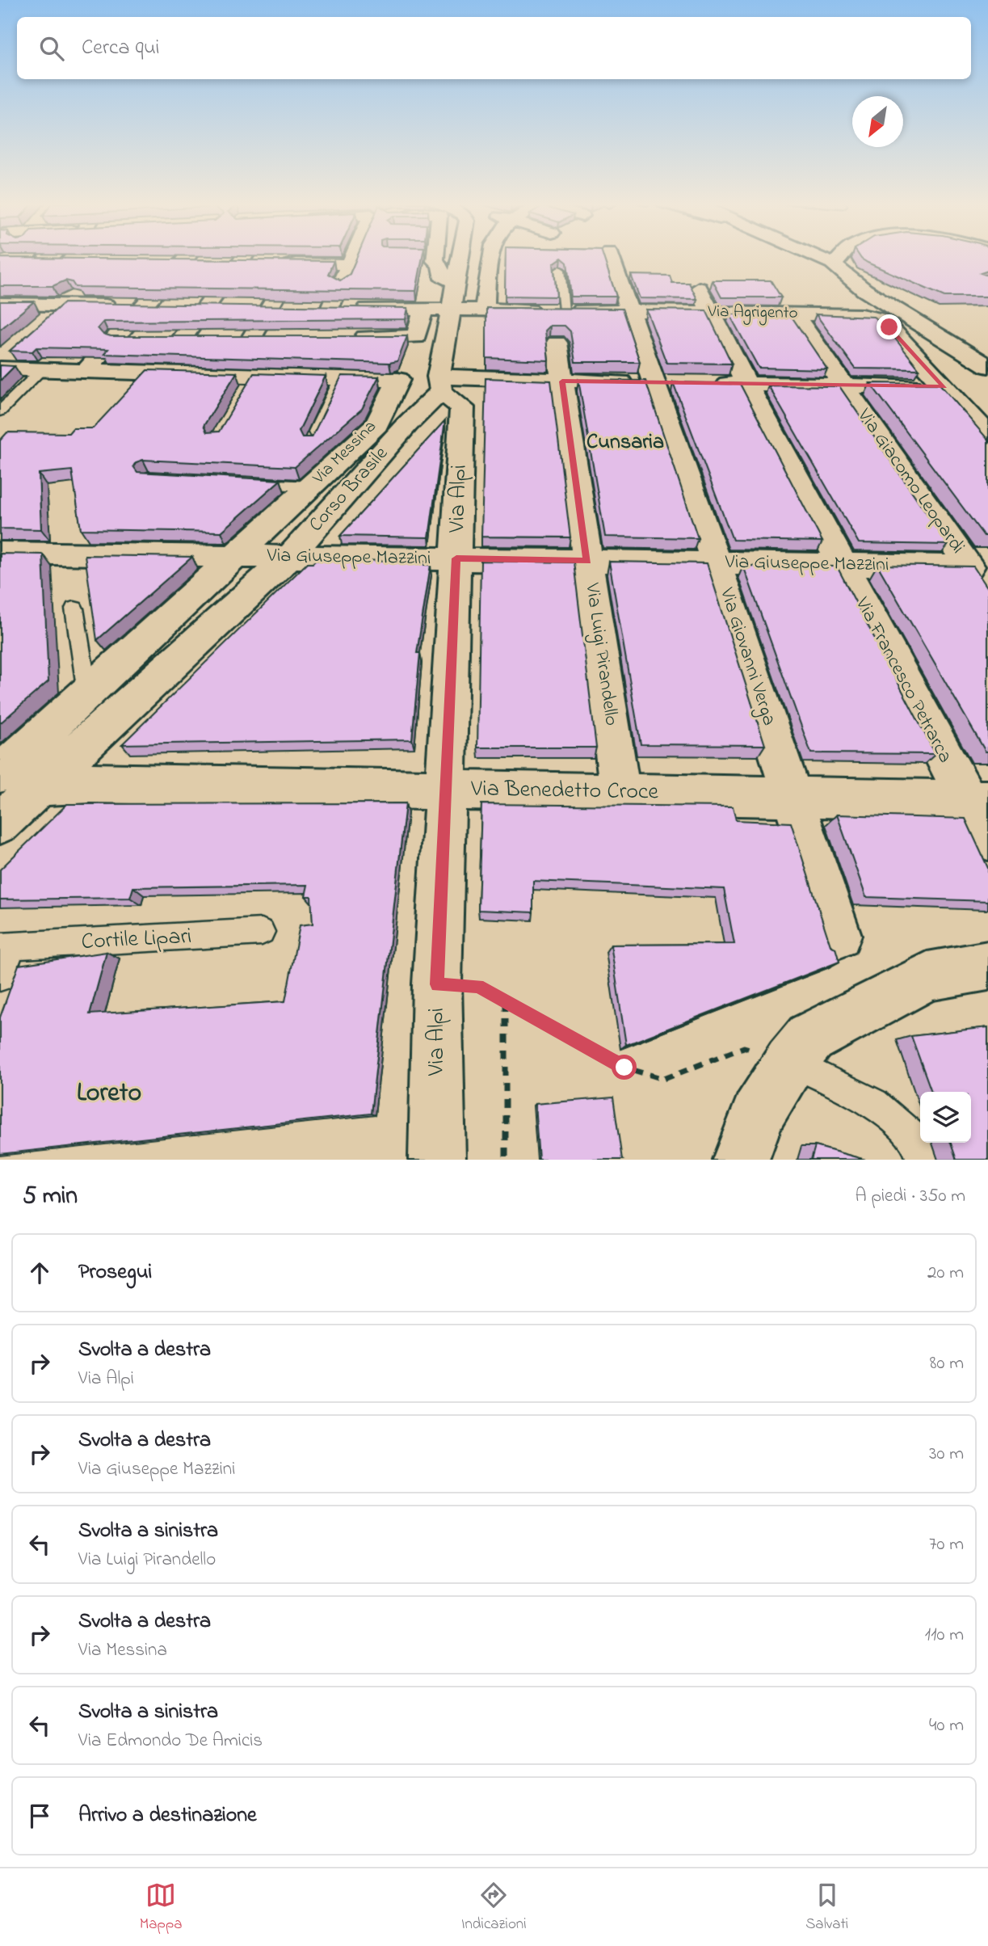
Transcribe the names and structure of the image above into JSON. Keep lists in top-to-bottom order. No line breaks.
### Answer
{"streets":{"street":["Via Agrigento","Via Messina","Via Giacomo Leopardi","Corso Brasile","Via Alpi","Via Giuseppe Mazzini","Via Luigi Pirandello","Via Giovanni Verga","Via Francesco Petrarca","Via Benedetto Croce"],"lane":["Cortile Lipari"]},"crossings":[["Via Agrigento","Via Giacomo Leopardi"],["Via Agrigento","Via Giovanni Verga"],["Via Agrigento","Via Francesco Petrarca"],["Via Messina","Via Giuseppe Mazzini"],["Via Giacomo Leopardi","Via Giuseppe Mazzini"],["Corso Brasile","Via Alpi"],["Corso Brasile","Via Giuseppe Mazzini"],["Corso Brasile","Via Benedetto Croce"],["Via Alpi","Via Giuseppe Mazzini"],["Via Alpi","Via Benedetto Croce"],["Via Giuseppe Mazzini","Via Luigi Pirandello"],["Via Giuseppe Mazzini","Via Giovanni Verga"],["Via Giuseppe Mazzini","Via Francesco Petrarca"],["Via Luigi Pirandello","Via Benedetto Croce"],["Via Giovanni Verga","Via Benedetto Croce"],["Via Francesco Petrarca","Via Benedetto Croce"]],"districts":["Cunsaria","Loreto"],"north":"bottom left","page":{"search":"Cerca qui","heading":["5 min","A piedi · 350 m"],"list":[["Prosegui","20 m"],["Svolta a destra","Via Alpi","80 m"],["Svolta a destra","Via Giuseppe Mazzini","30 m"],["Svolta a sinistra","Via Luigi Pirandello","70 m"],["Svolta a destra","Via Messina","110 m"],["Svolta a sinistra","Via Edmondo De Amicis","40 m"],"Arrivo a destinazione"],"nav":["Mappa","Indicazioni","Salvati"]}}
